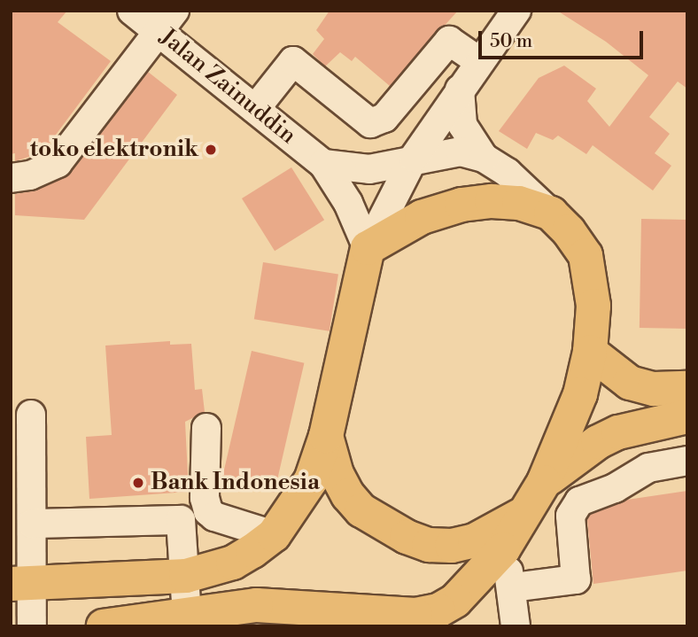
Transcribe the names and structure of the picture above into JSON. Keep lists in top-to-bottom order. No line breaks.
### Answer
{"streets":{"street":["Jalan Zainuddin"]},"places":["toko elektronik","Bank Indonesia"],"scale_bar":"50 m"}
